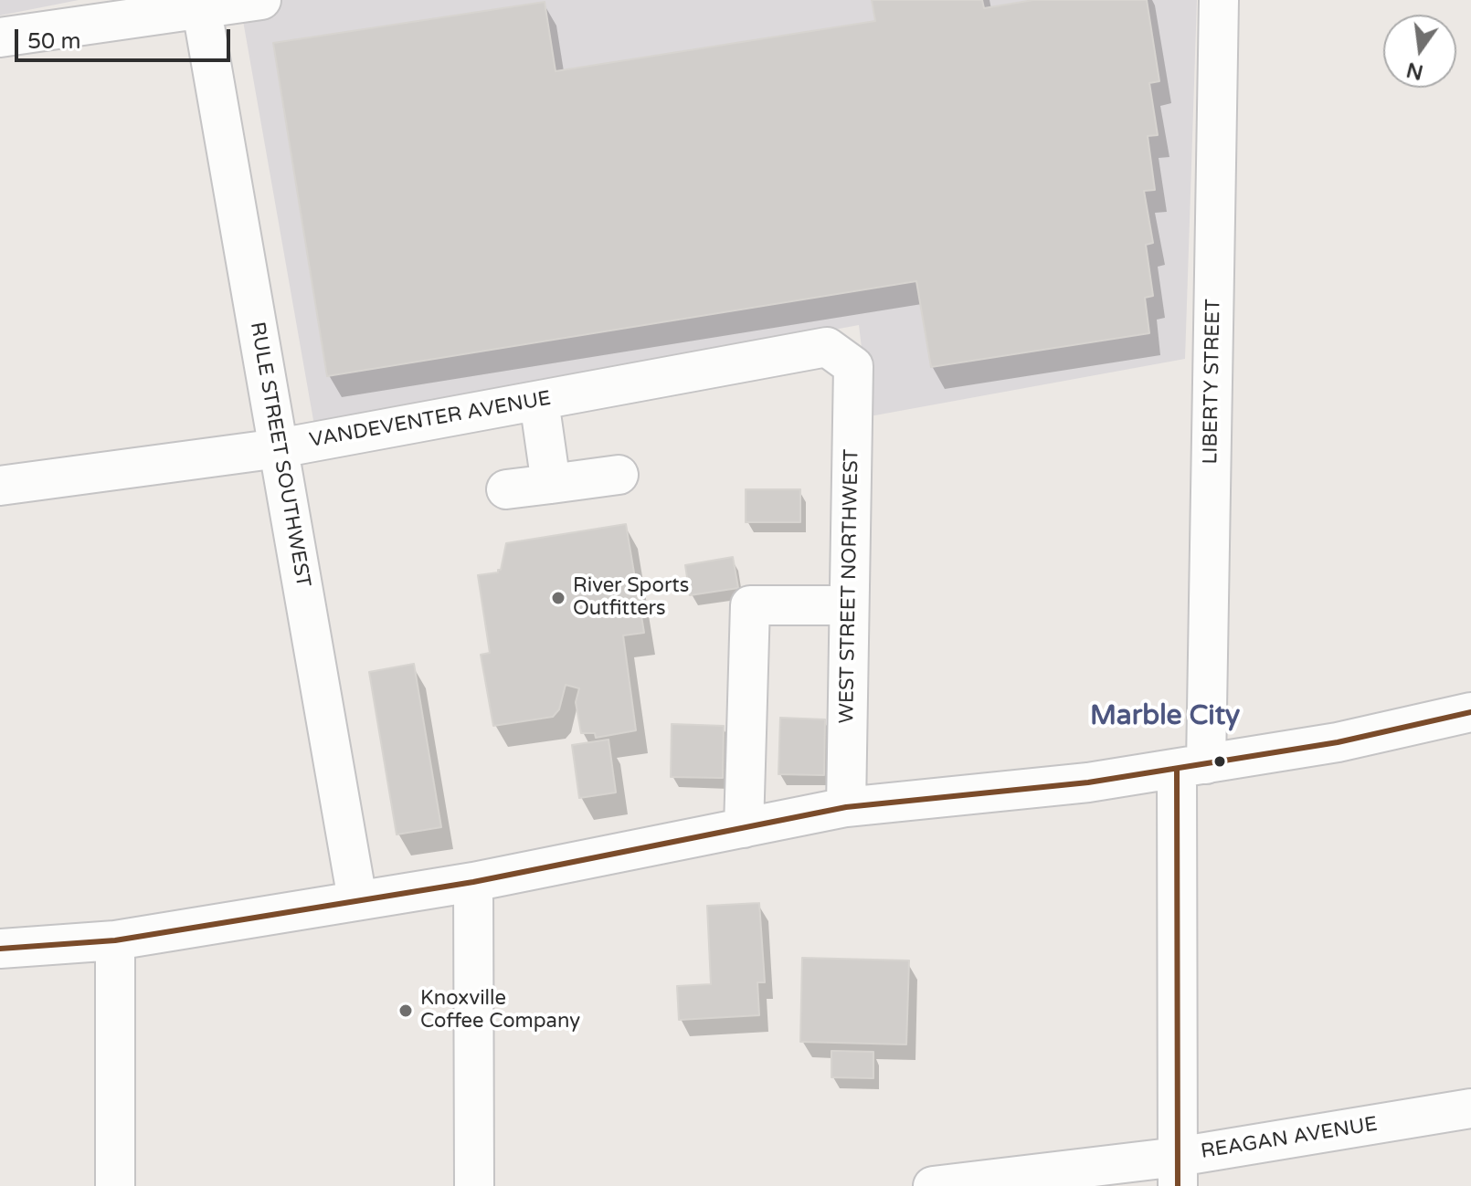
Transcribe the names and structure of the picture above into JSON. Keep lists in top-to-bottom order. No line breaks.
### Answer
{"streets":{"street":["LIBERTY STREET","VANDEVENTER AVENUE","RULE STREET SOUTHWEST","WEST STREET NORTHWEST","REAGAN AVENUE"]},"crossings":[["LIBERTY STREET","REAGAN AVENUE"],["VANDEVENTER AVENUE","RULE STREET SOUTHWEST"],["VANDEVENTER AVENUE","WEST STREET NORTHWEST"]],"districts":["Marble City"],"places":["River Sports Outfitters","Knoxville Coffee Company"],"scale_bar":"50 m","north":"bottom"}
